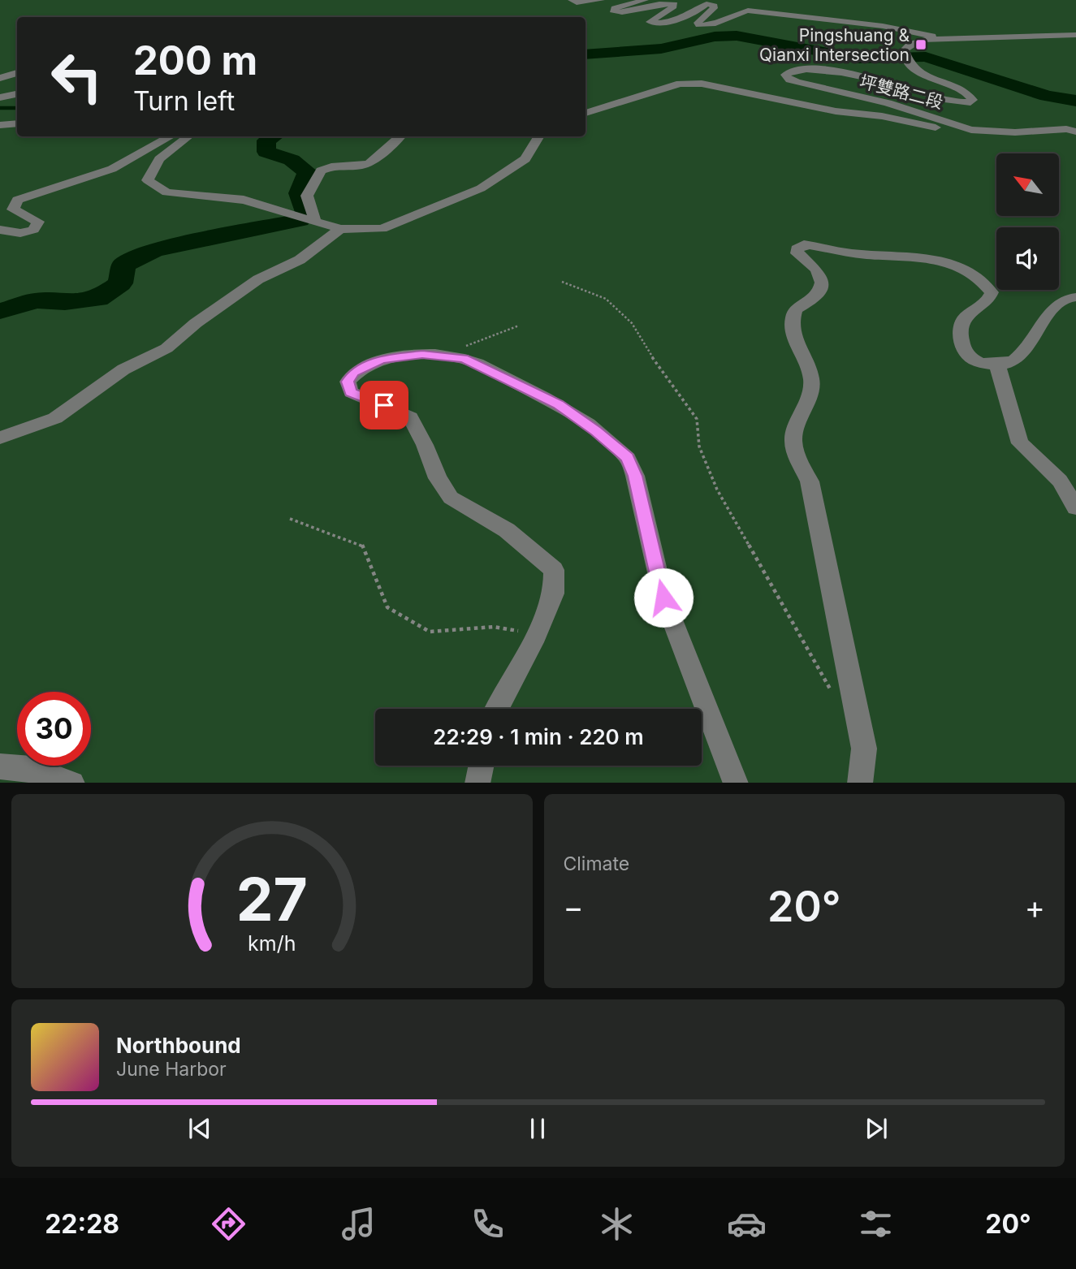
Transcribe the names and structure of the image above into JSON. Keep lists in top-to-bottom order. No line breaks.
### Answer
{"streets":{"street":["坪雙路二段"]},"places":{"transit":["Pingshuang & Qianxi Intersection"]},"north":"top left","page":{"turn":["200 m","Turn left"],"limit":"30","trip":"22:29 · 1 min · 220 m","tile":"Climate","heat":["−","20°","+"],"song":["Northbound","June Harbor"],"tabs":["22:28","20°"],"gauge":["27","km/h"]}}
